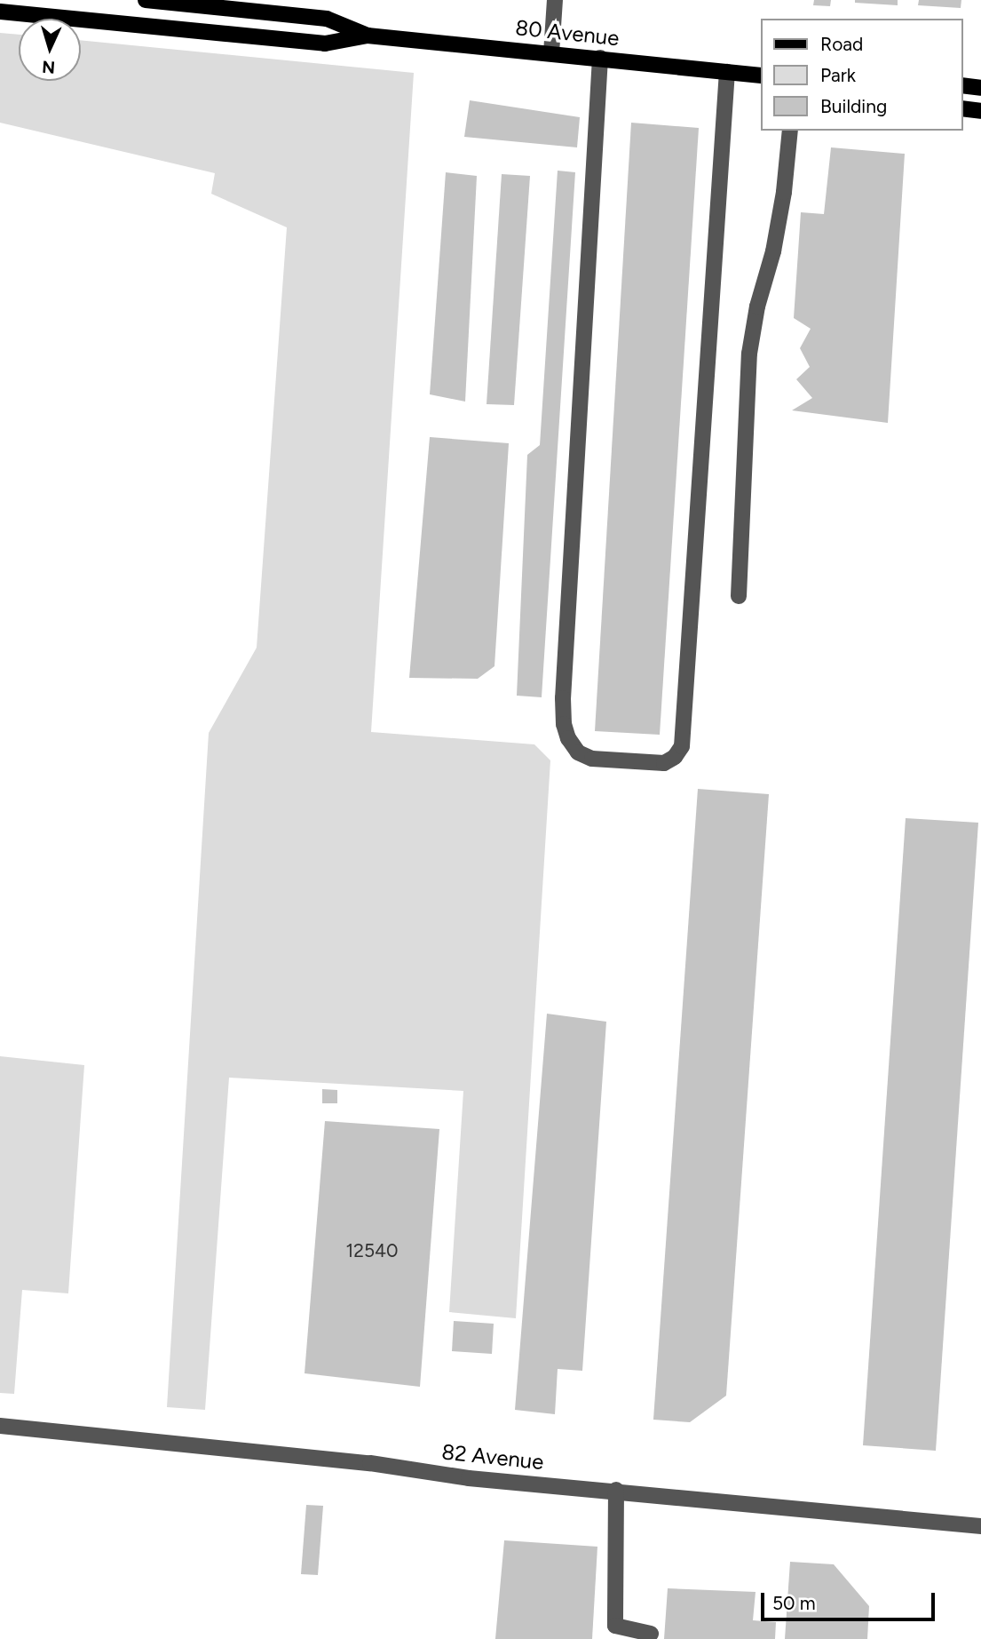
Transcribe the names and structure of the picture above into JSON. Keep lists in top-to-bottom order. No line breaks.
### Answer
{"streets":{"main road":["80 Avenue"],"street":["82 Avenue"]},"house_numbers":["12540"],"legend":["Road","Park","Building"],"scale_bar":"50 m","north":"bottom"}
